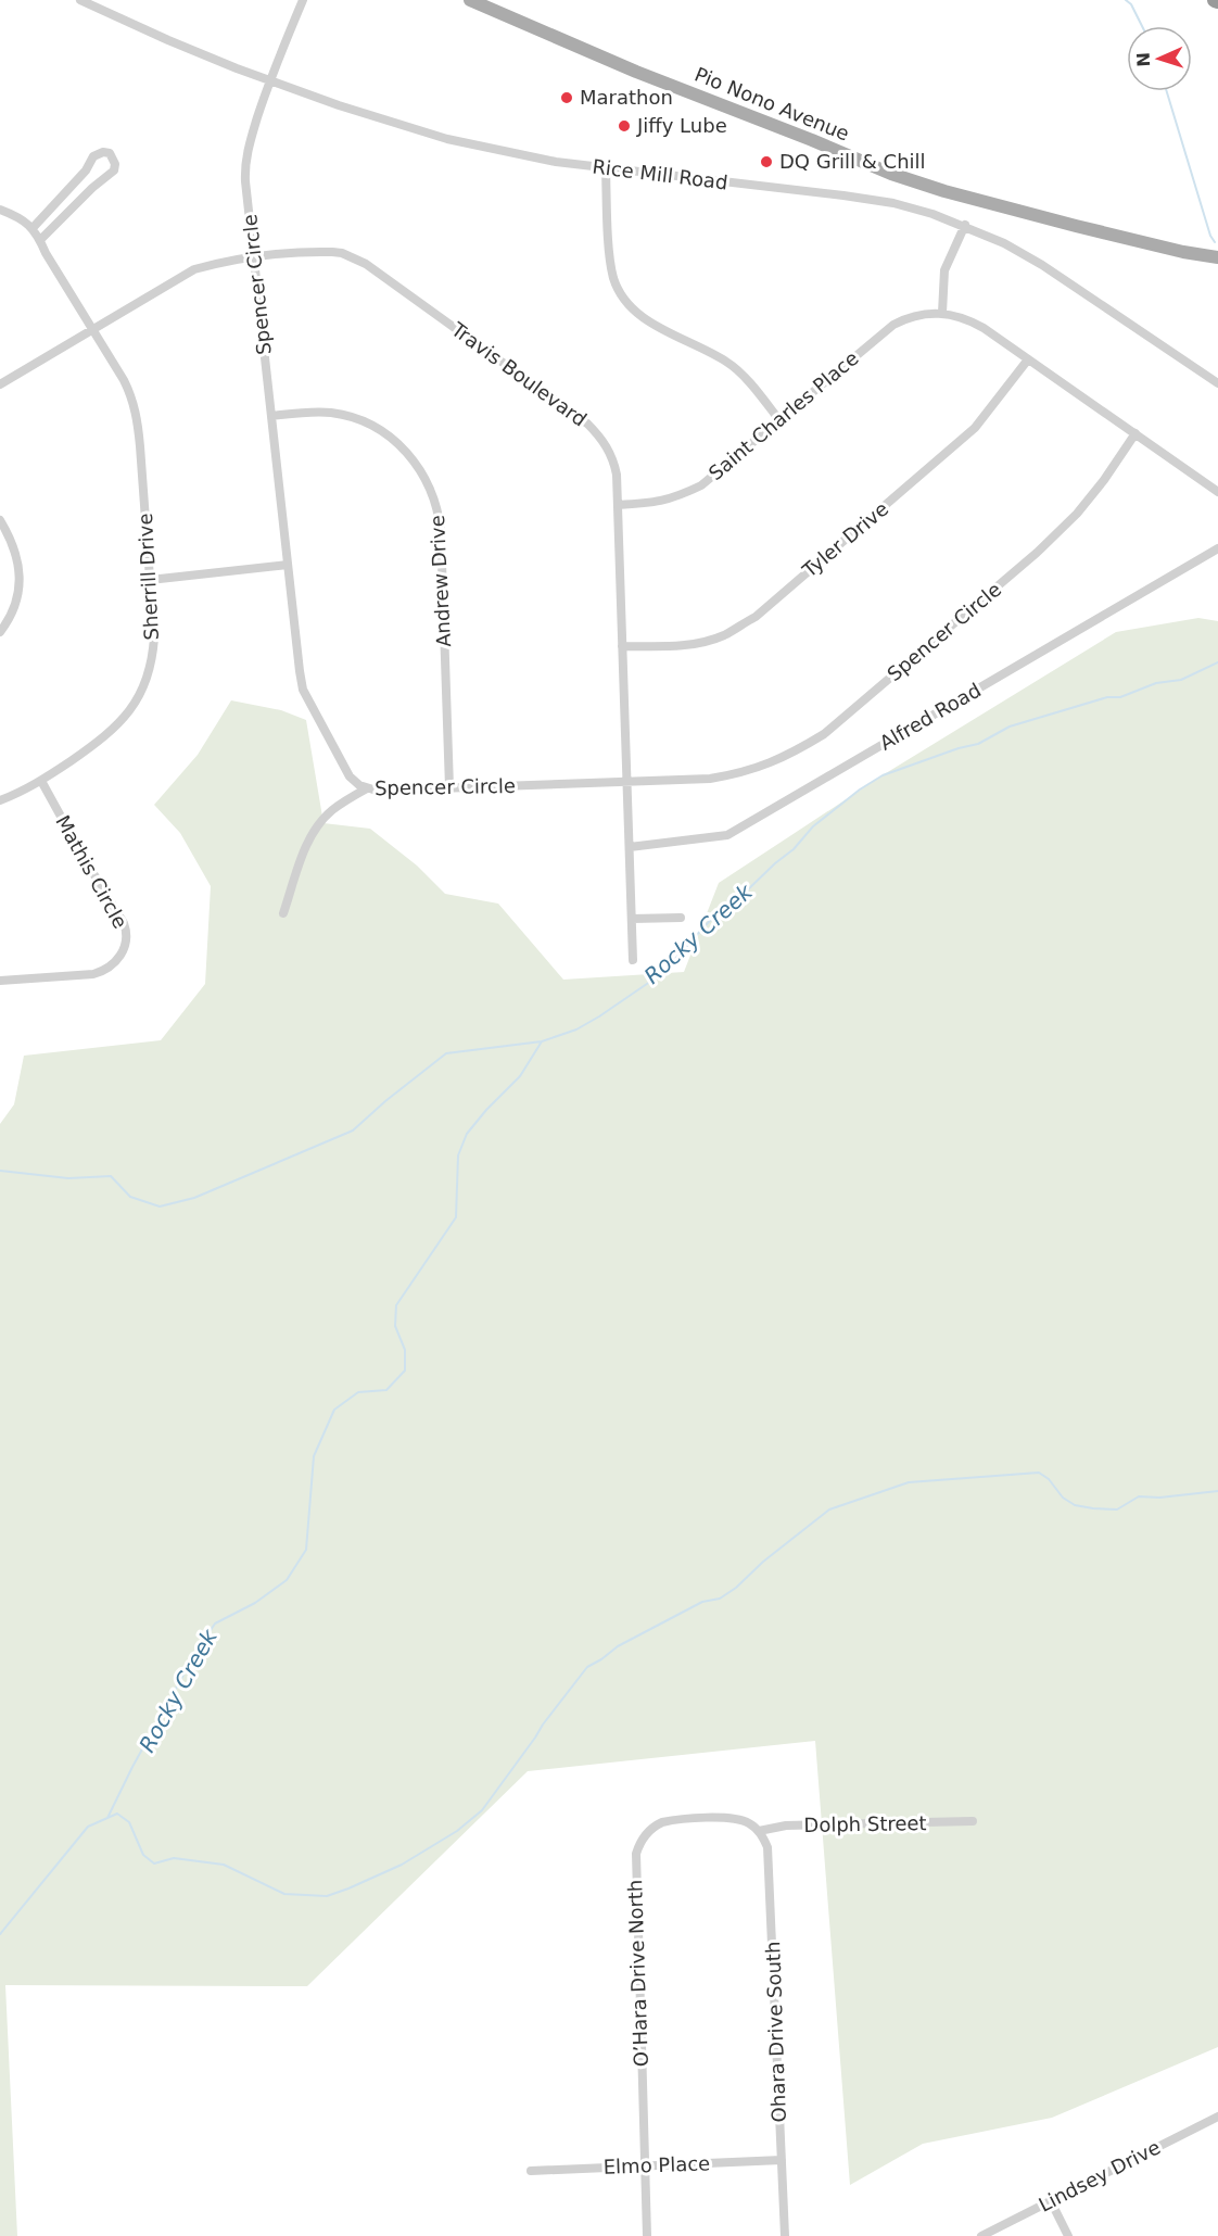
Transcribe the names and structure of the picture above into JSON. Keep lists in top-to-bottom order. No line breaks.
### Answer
{"streets":{"main road":["Pio Nono Avenue"],"street":["Rice Mill Road","Spencer Circle","Travis Boulevard","Saint Charles Place","Tyler Drive","Sherrill Drive","Andrew Drive","Alfred Road","Mathis Circle","Dolph Street","O’Hara Drive North","Ohara Drive South","Elmo Place","Lindsey Drive"]},"crossings":[["Rice Mill Road","Spencer Circle"],["Spencer Circle","Travis Boulevard"],["Spencer Circle","Saint Charles Place"],["Spencer Circle","Andrew Drive"],["Travis Boulevard","Saint Charles Place"],["Travis Boulevard","Tyler Drive"],["Travis Boulevard","Sherrill Drive"],["Travis Boulevard","Alfred Road"],["Saint Charles Place","Tyler Drive"],["Sherrill Drive","Mathis Circle"],["Dolph Street","O’Hara Drive North"],["Dolph Street","Ohara Drive South"],["O’Hara Drive North","Ohara Drive South"],["O’Hara Drive North","Elmo Place"],["Ohara Drive South","Elmo Place"]],"water":["Rocky Creek"],"places":["Marathon","Jiffy Lube","DQ Grill & Chill"],"north":"left"}
